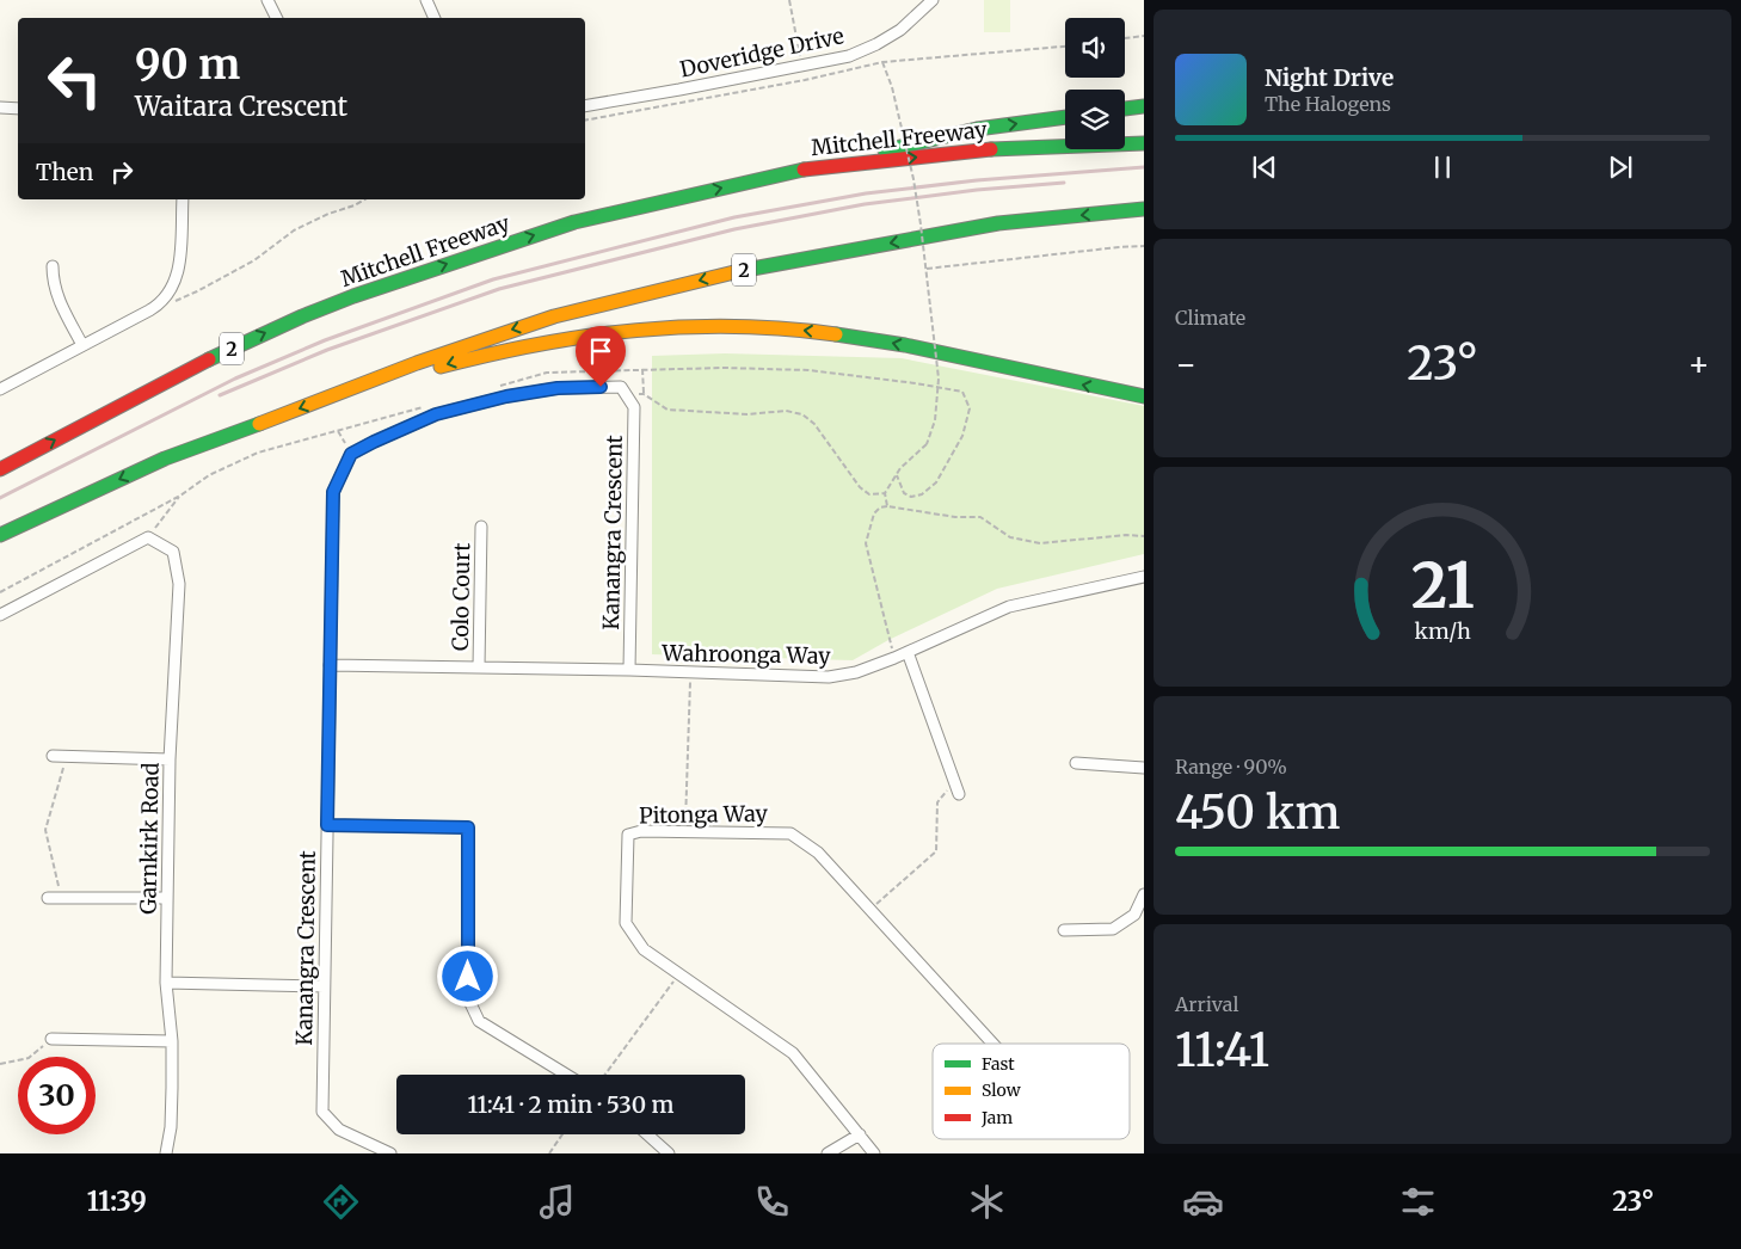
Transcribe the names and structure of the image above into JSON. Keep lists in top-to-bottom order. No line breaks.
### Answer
{"streets":{"highway":["Mitchell Freeway","2"],"street":["Doveridge Drive","Kanangra Crescent","Colo Court","Wahroonga Way","Pitonga Way","Garnkirk Road"]},"crossings":[["Kanangra Crescent","Wahroonga Way"],["Colo Court","Wahroonga Way"]],"legend":["Fast","Slow","Jam"],"page":{"turn":["90 m","Waitara Crescent"],"song":["Night Drive","The Halogens"],"then":"Then","tile":["Climate",["Range · 90%","450 km"],["Arrival","11:41"]],"heat":["−","23°","+"],"limit":"30","trip":"11:41 · 2 min · 530 m","tabs":["11:39","23°"],"gauge":["21","km/h"]}}
